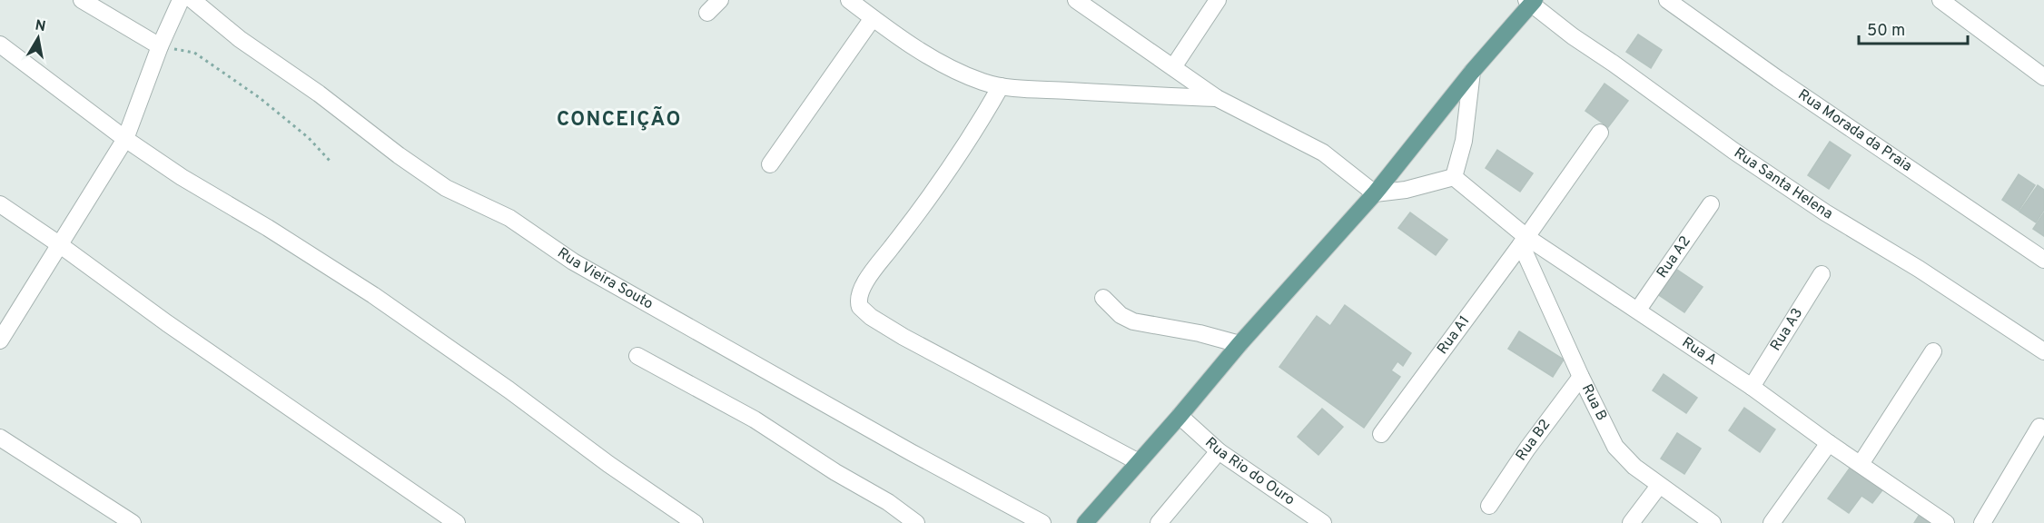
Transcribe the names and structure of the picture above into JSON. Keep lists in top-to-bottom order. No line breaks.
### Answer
{"streets":{"street":["Rua Morada da Praia","Rua Santa Helena","Rua A2","Rua Vieira Souto","Rua A3","Rua A1","Rua A","Rua B","Rua B2","Rua Rio do Ouro"]},"crossings":[["Rua A2","Rua A"],["Rua A3","Rua A"],["Rua A1","Rua A"],["Rua A1","Rua B"],["Rua A","Rua B"],["Rua B","Rua B2"]],"districts":["CONCEIÇÃO"],"scale_bar":"50 m","north":"top"}
